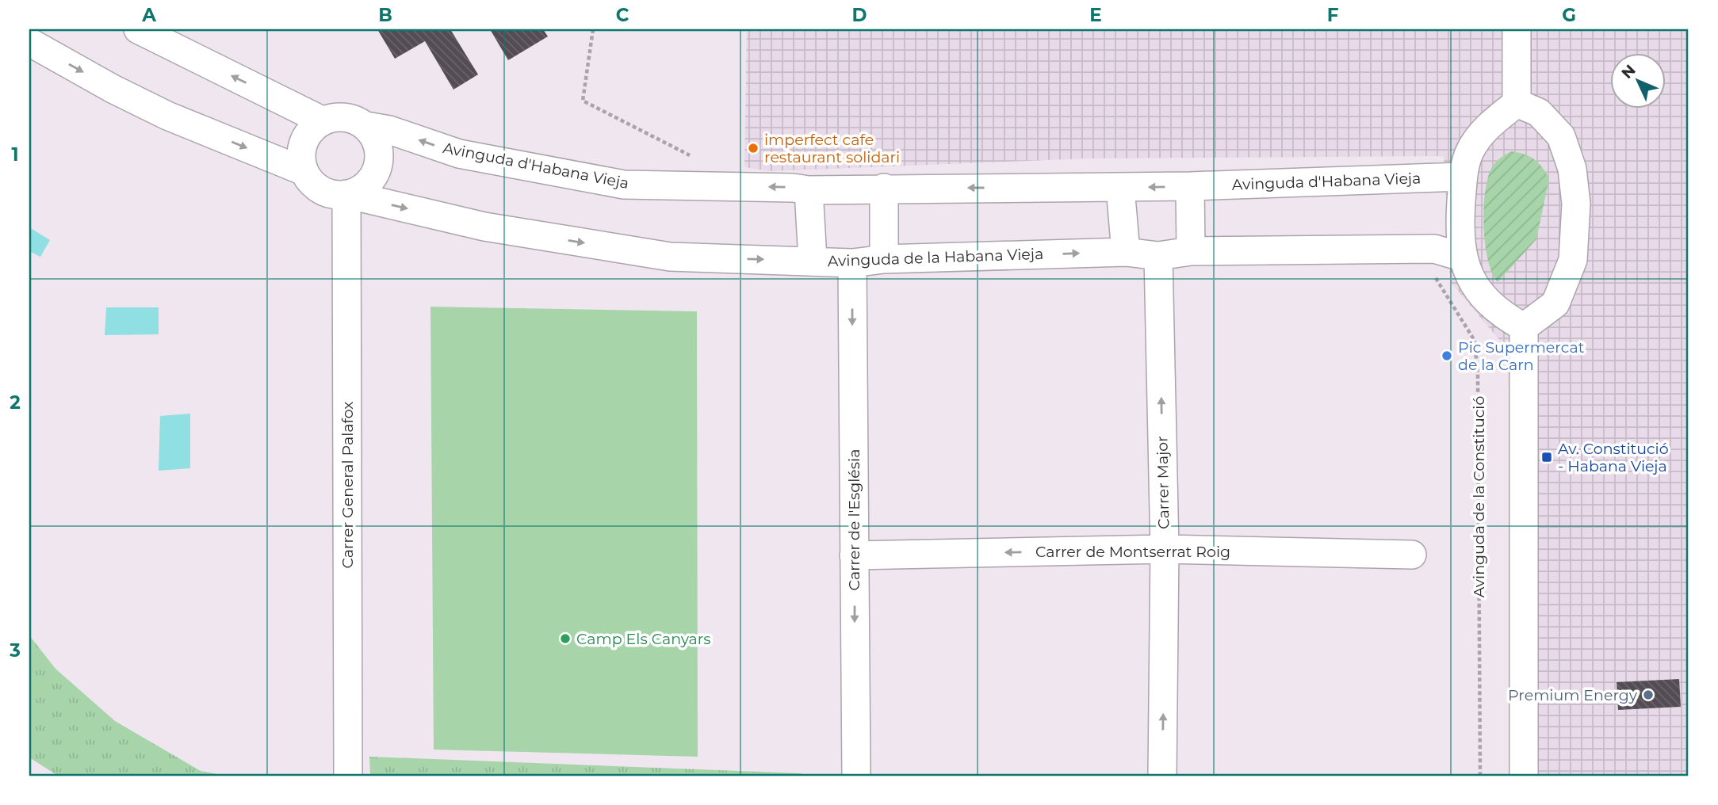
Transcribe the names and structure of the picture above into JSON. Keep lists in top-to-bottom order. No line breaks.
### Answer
{"streets":{"street":["Avinguda d'Habana Vieja","Avinguda de la Habana Vieja","Carrer Major","Carrer General Palafox","Carrer de l'Església","Carrer de Montserrat Roig"],"path":["Avinguda de la Constitució"]},"crossings":[["Avinguda d'Habana Vieja","Avinguda de la Habana Vieja"],["Avinguda d'Habana Vieja","Carrer General Palafox"],["Avinguda de la Habana Vieja","Carrer Major"],["Avinguda de la Habana Vieja","Carrer General Palafox"],["Avinguda de la Habana Vieja","Avinguda de la Constitució"],["Avinguda de la Habana Vieja","Carrer de l'Església"],["Carrer Major","Carrer de Montserrat Roig"],["Carrer de l'Església","Carrer de Montserrat Roig"]],"one_way":["Avinguda d'Habana Vieja","Avinguda de la Habana Vieja","Carrer Major","Carrer de l'Església","Carrer de Montserrat Roig"],"places":{"other":["imperfect cafe restaurant solidari","Pic Supermercat de la Carn","Camp Els Canyars","Premium Energy"],"transit":["Av. Constitució - Habana Vieja"]},"north":"top left","grid":{"columns":["A","B","C","D","E","F","G"],"rows":["1","2","3"]}}
